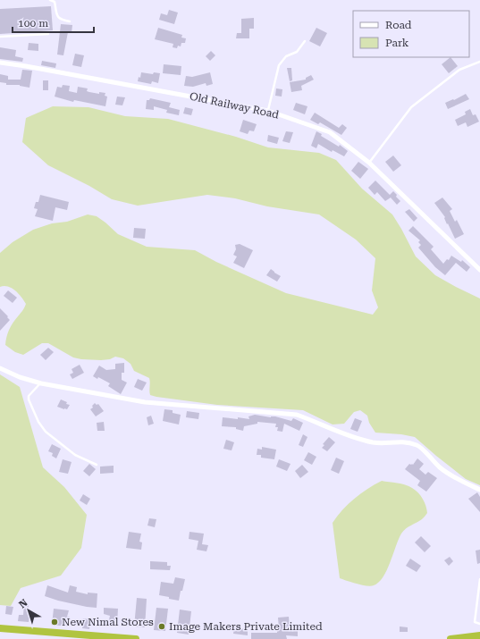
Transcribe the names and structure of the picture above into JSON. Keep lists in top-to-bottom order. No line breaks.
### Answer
{"streets":{"street":["Old Railway Road"]},"places":["New Nimal Stores","Image Makers Private Limited"],"legend":["Road","Park"],"scale_bar":"100 m","north":"top left"}
